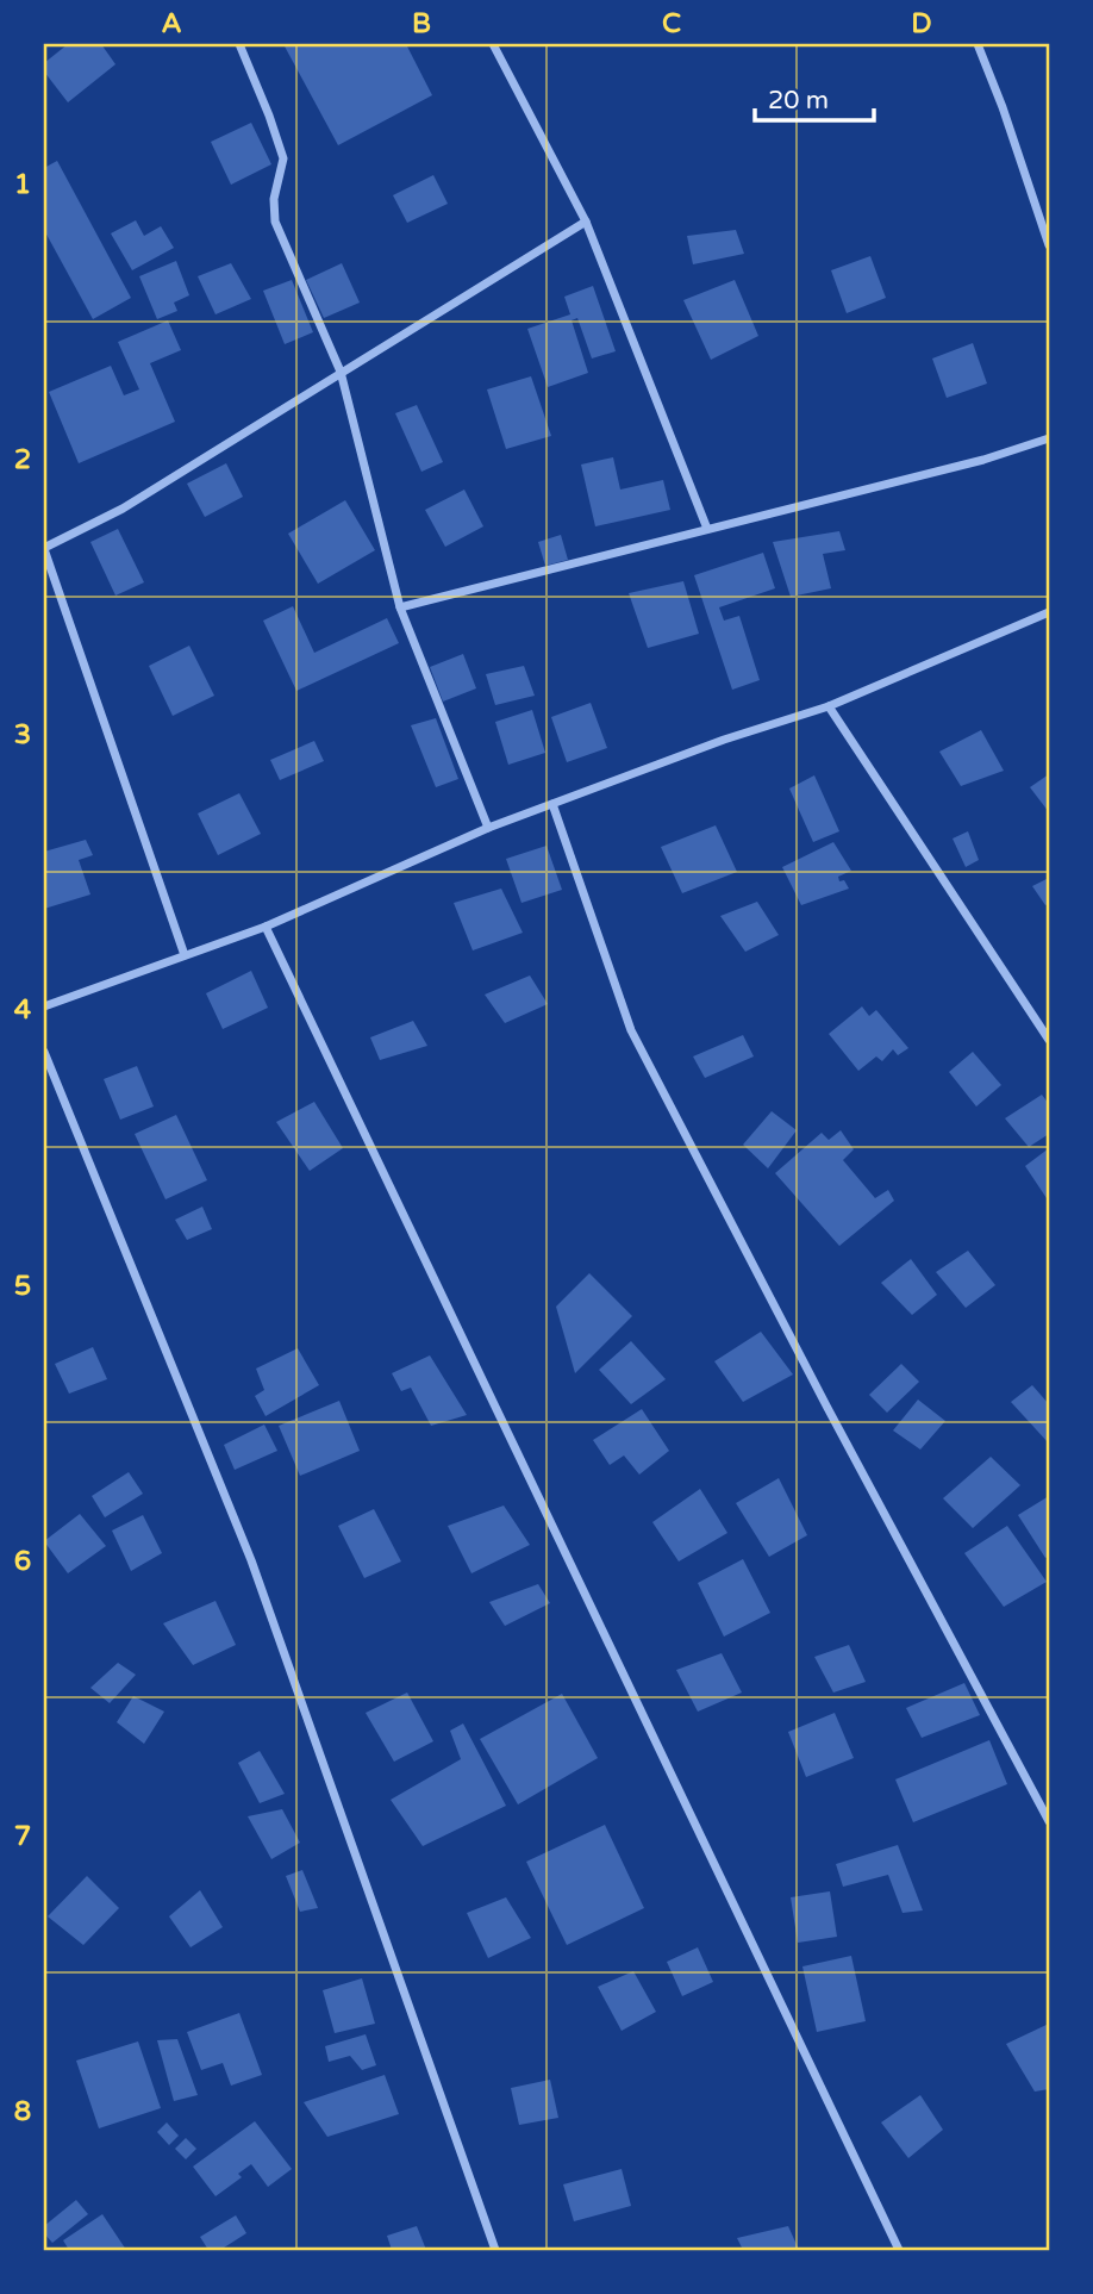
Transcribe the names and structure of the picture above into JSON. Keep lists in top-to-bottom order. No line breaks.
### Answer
{"scale_bar":"20 m","grid":{"columns":["A","B","C","D"],"rows":["1","2","3","4","5","6","7","8"]}}
